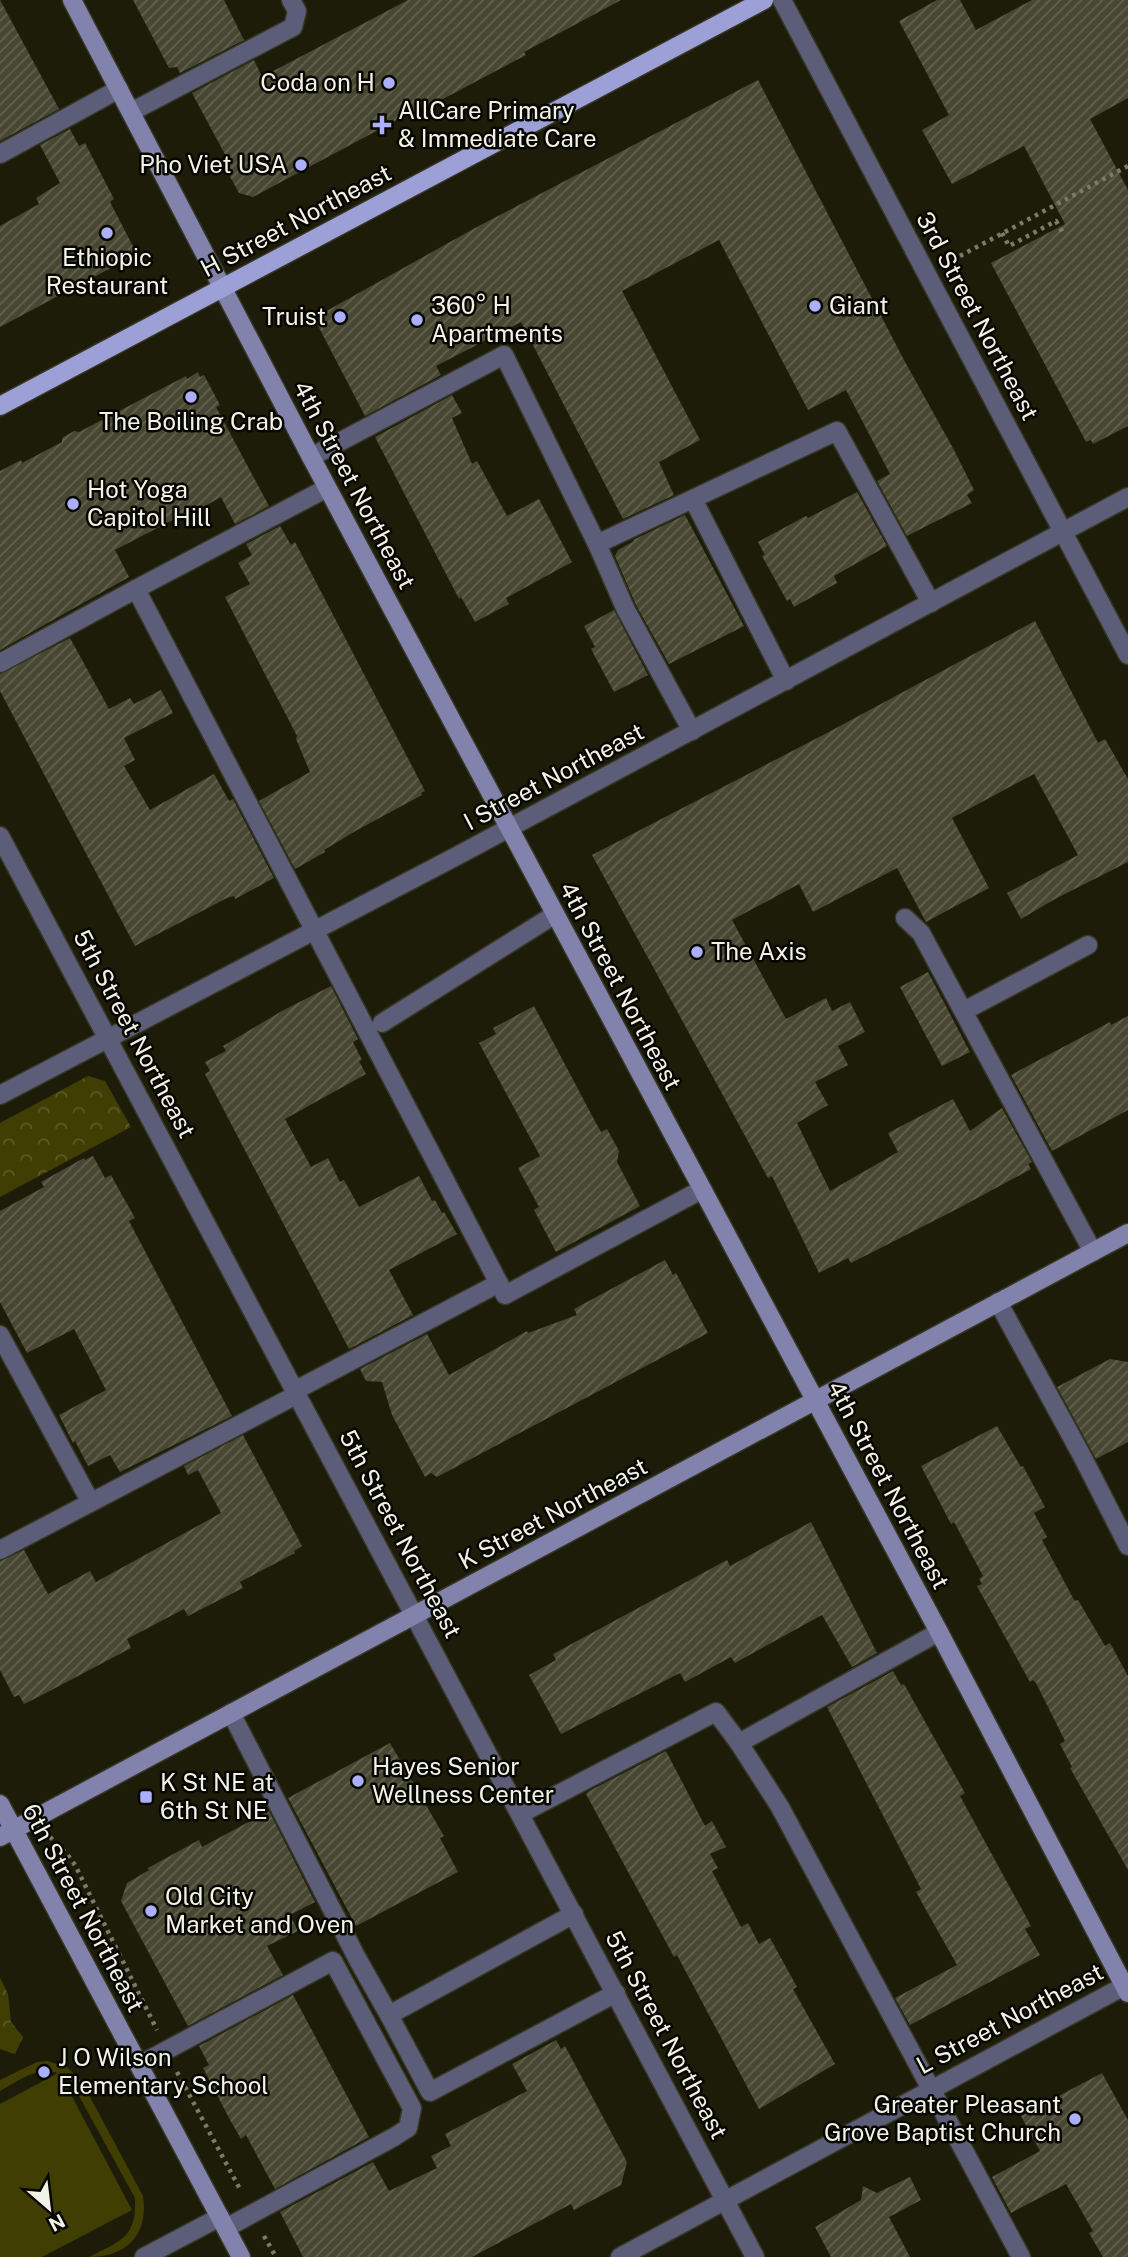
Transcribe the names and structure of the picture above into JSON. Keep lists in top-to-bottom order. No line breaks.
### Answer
{"streets":{"main road":["H Street Northeast"],"street":["3rd Street Northeast","4th Street Northeast","I Street Northeast","5th Street Northeast","K Street Northeast","6th Street Northeast","L Street Northeast"]},"crossings":[["H Street Northeast","4th Street Northeast"],["3rd Street Northeast","I Street Northeast"],["4th Street Northeast","I Street Northeast"],["4th Street Northeast","K Street Northeast"],["4th Street Northeast","L Street Northeast"],["I Street Northeast","5th Street Northeast"],["5th Street Northeast","K Street Northeast"],["5th Street Northeast","L Street Northeast"],["K Street Northeast","6th Street Northeast"]],"places":{"other":["Coda on H","Pho Viet USA","Ethiopic Restaurant","Giant","Truist","360° H Apartments","The Boiling Crab","Hot Yoga Capitol Hill","The Axis","Hayes Senior Wellness Center","Old City Market and Oven","J O Wilson Elementary School","Greater Pleasant Grove Baptist Church"],"health":["AllCare Primary & Immediate Care"],"transit":["K St NE at 6th St NE"]},"north":"bottom right"}
